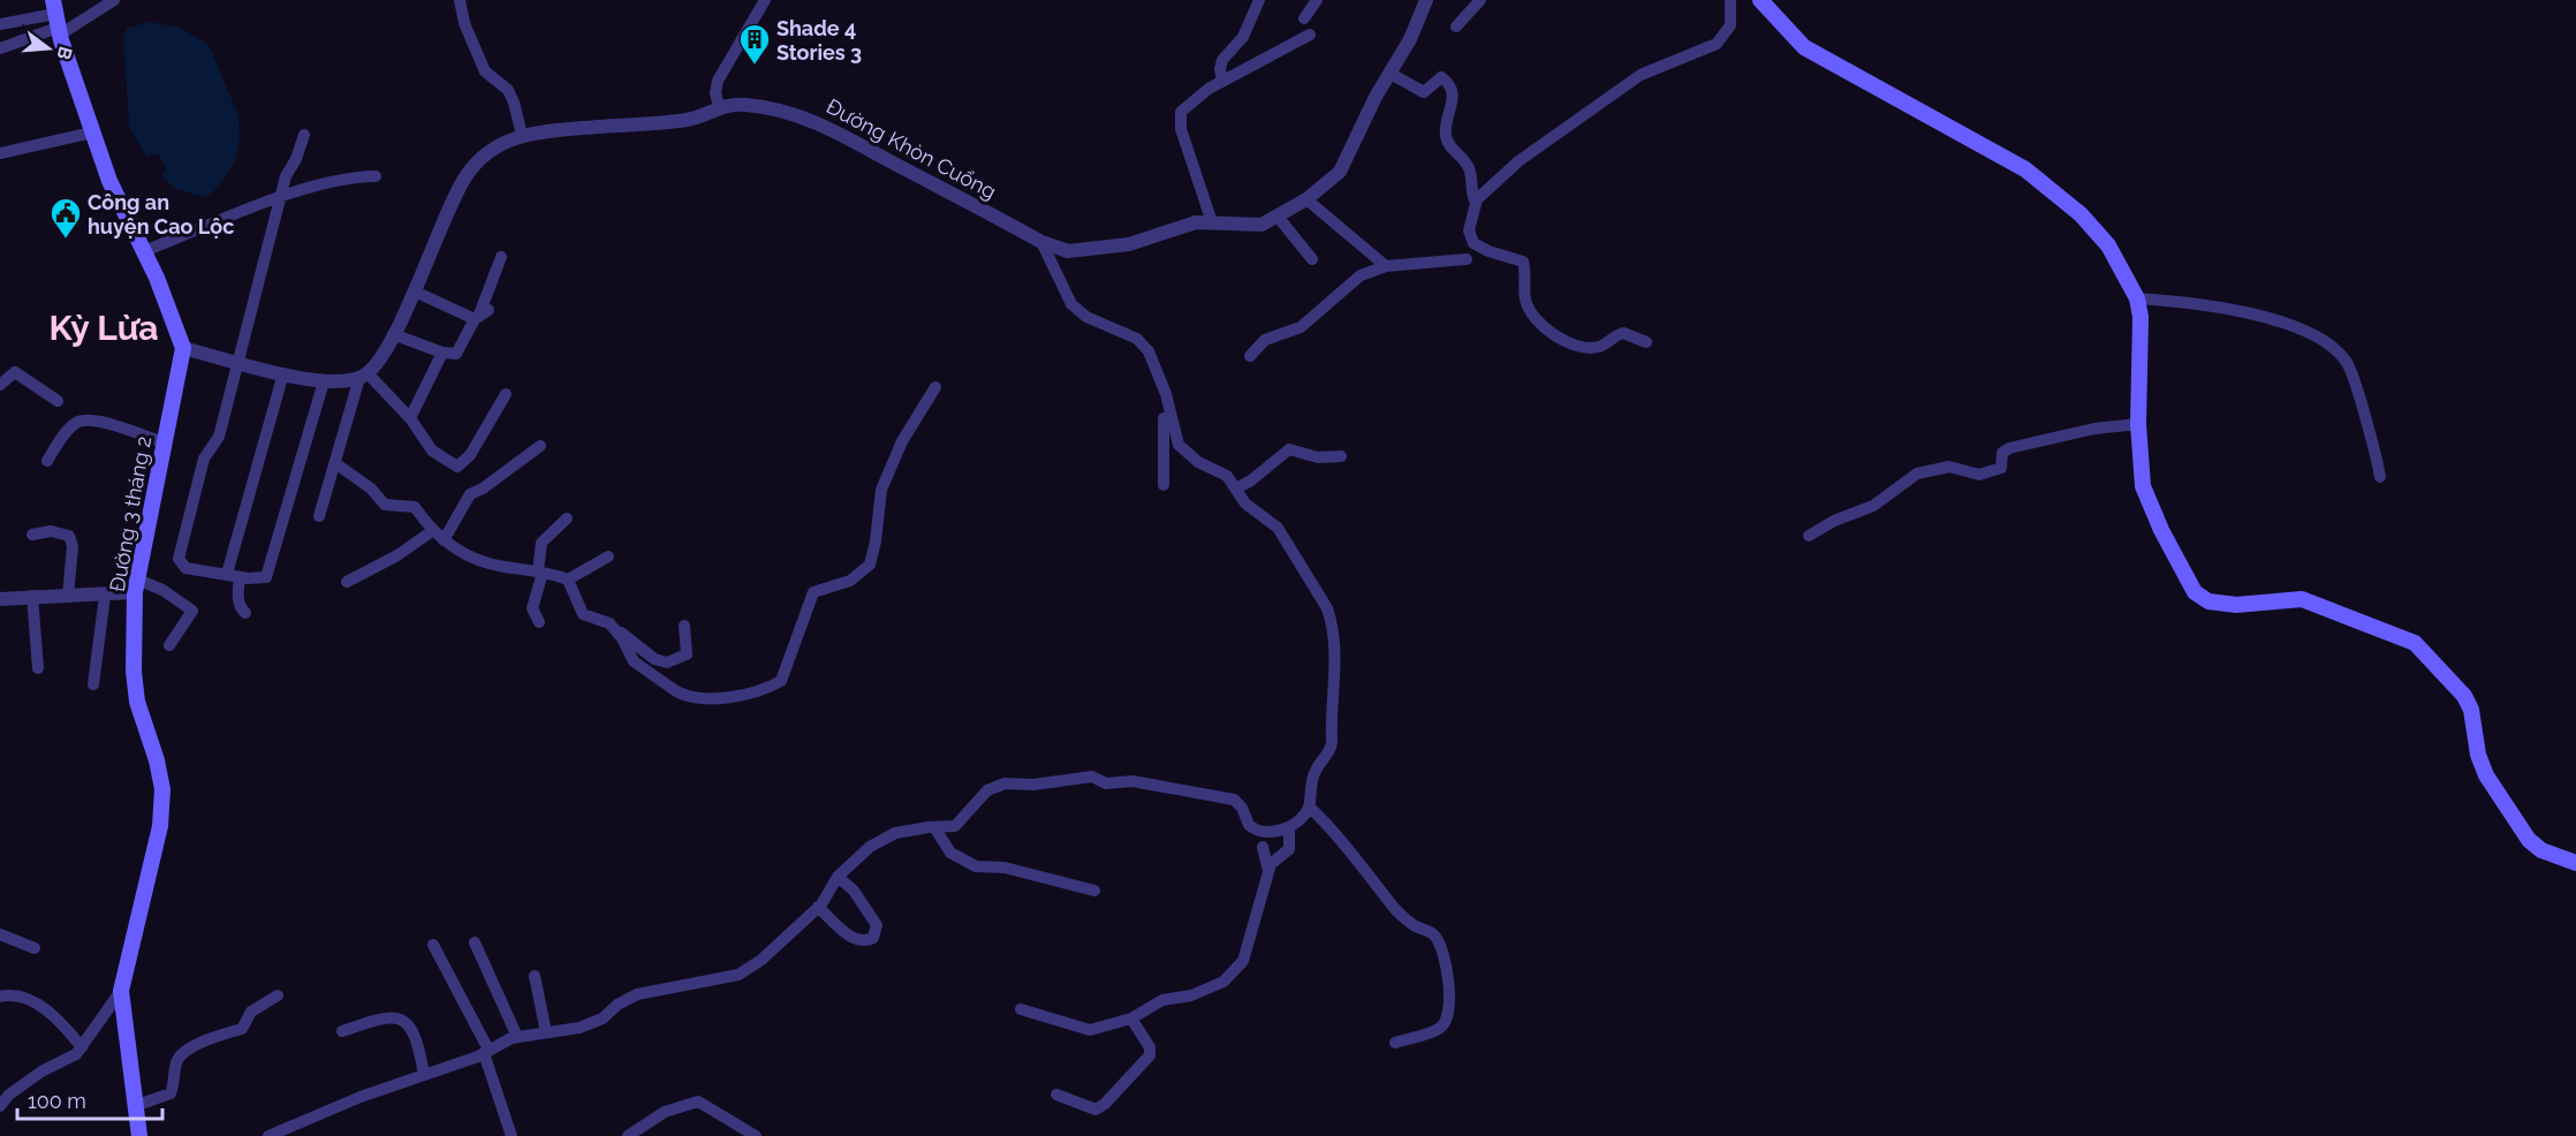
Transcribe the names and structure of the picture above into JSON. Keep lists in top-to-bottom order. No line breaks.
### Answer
{"streets":{"main road":["Đường 3 tháng 2"],"street":["Đường Khòn Cuổng"]},"districts":["Kỳ Lừa"],"places":{"building":["Shade 4 Stories 3"],"public building":["Công an huyện Cao Lộc"]},"scale_bar":"100 m","north":"right"}
